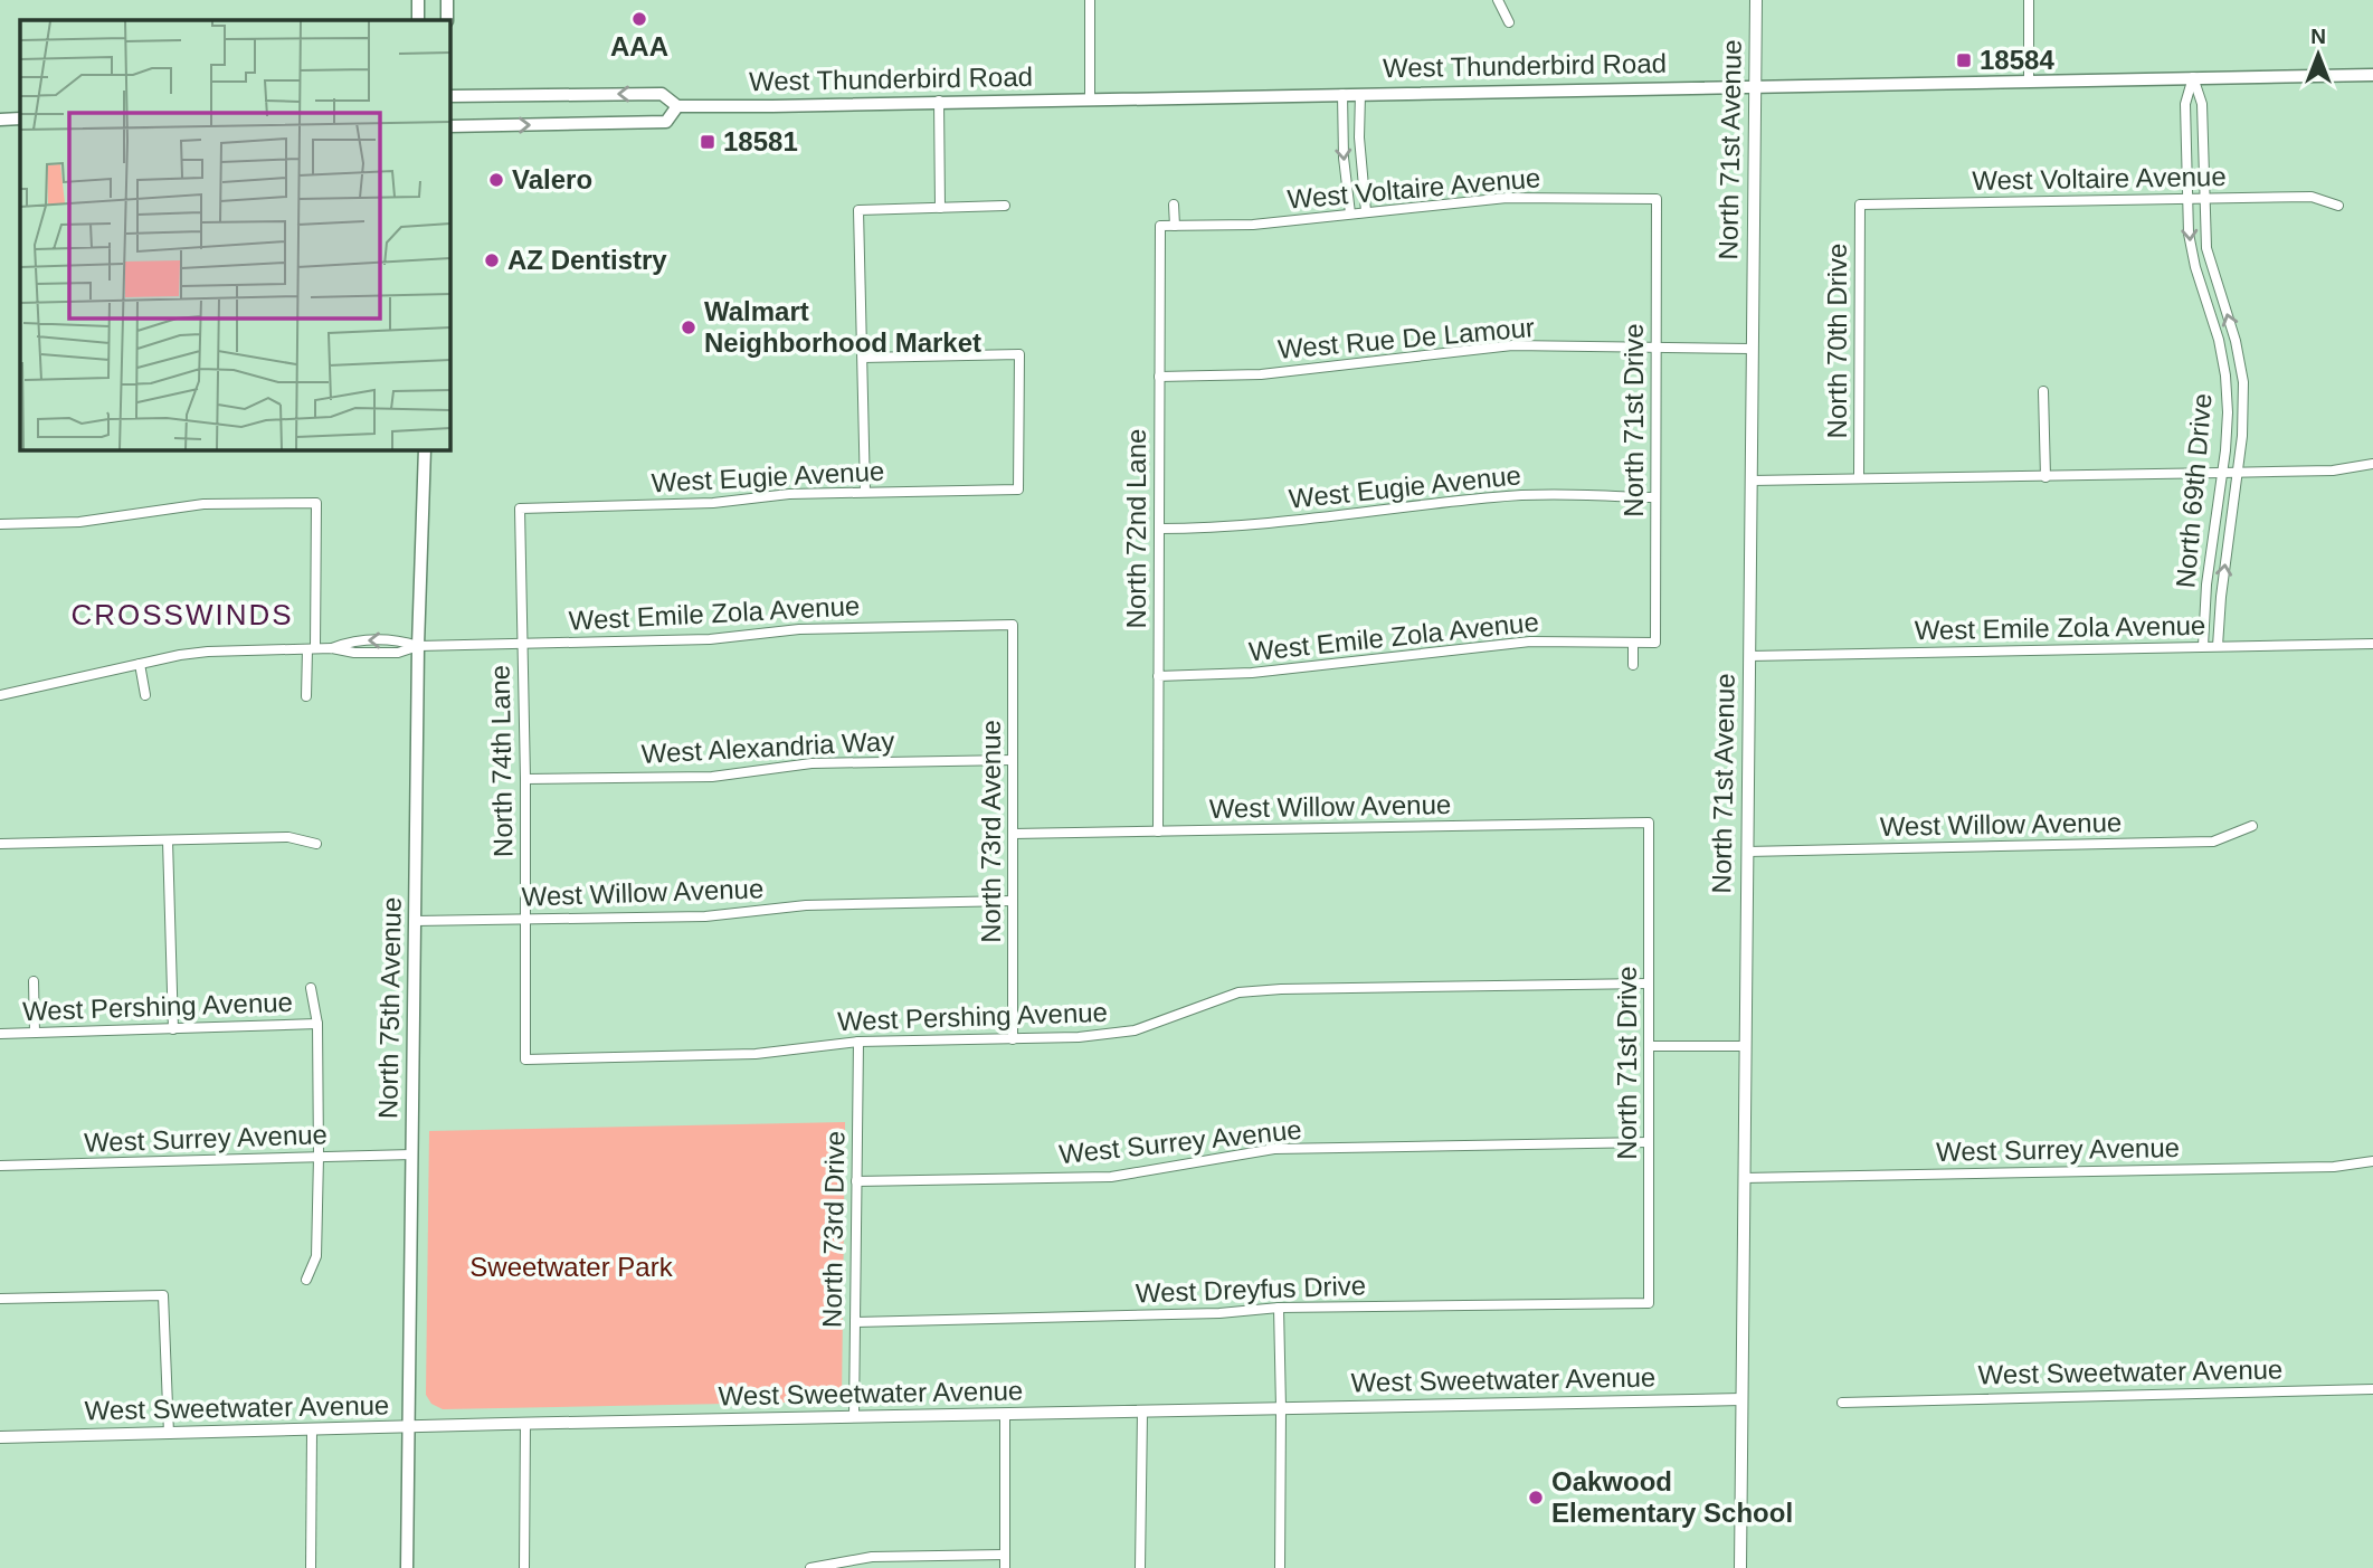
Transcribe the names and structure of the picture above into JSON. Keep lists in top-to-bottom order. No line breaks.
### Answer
{"streets":{"main road":["West Thunderbird Road","North 75th Avenue"],"street":["North 71st Avenue","West Voltaire Avenue","West Rue De Lamour","North 70th Drive","North 71st Drive","West Eugie Avenue","North 69th Drive","North 72nd Lane","West Emile Zola Avenue","West Alexandria Way","North 74th Lane","West Willow Avenue","North 73rd Avenue","West Pershing Avenue","West Surrey Avenue","North 73rd Drive","West Dreyfus Drive","West Sweetwater Avenue"]},"crossings":[["West Thunderbird Road","North 71st Avenue"],["West Thunderbird Road","North 69th Drive"],["North 71st Avenue","West Rue De Lamour"],["North 71st Avenue","West Emile Zola Avenue"],["North 71st Avenue","West Willow Avenue"],["North 71st Avenue","West Surrey Avenue"],["North 71st Avenue","West Sweetwater Avenue"],["West Voltaire Avenue","North 70th Drive"],["West Voltaire Avenue","North 71st Drive"],["West Voltaire Avenue","North 69th Drive"],["West Voltaire Avenue","North 72nd Lane"],["West Rue De Lamour","North 71st Drive"],["West Rue De Lamour","North 72nd Lane"],["North 71st Drive","West Eugie Avenue"],["North 71st Drive","West Emile Zola Avenue"],["North 71st Drive","West Willow Avenue"],["North 71st Drive","West Pershing Avenue"],["North 71st Drive","West Surrey Avenue"],["North 71st Drive","West Dreyfus Drive"],["West Eugie Avenue","North 72nd Lane"],["West Eugie Avenue","North 74th Lane"],["North 69th Drive","West Emile Zola Avenue"],["North 72nd Lane","West Emile Zola Avenue"],["North 72nd Lane","West Willow Avenue"],["West Emile Zola Avenue","North 74th Lane"],["West Emile Zola Avenue","North 73rd Avenue"],["West Emile Zola Avenue","North 75th Avenue"],["West Alexandria Way","North 74th Lane"],["West Alexandria Way","North 73rd Avenue"],["North 74th Lane","West Willow Avenue"],["North 74th Lane","West Pershing Avenue"],["West Willow Avenue","North 73rd Avenue"],["West Willow Avenue","North 75th Avenue"],["North 73rd Avenue","West Pershing Avenue"],["West Pershing Avenue","North 73rd Drive"],["North 75th Avenue","West Surrey Avenue"],["North 75th Avenue","West Sweetwater Avenue"],["West Surrey Avenue","North 73rd Drive"],["North 73rd Drive","West Dreyfus Drive"],["North 73rd Drive","West Sweetwater Avenue"]],"districts":["CROSSWINDS"],"parks":["Sweetwater Park"],"places":{"other":["AAA","Valero","AZ Dentistry","Walmart Neighborhood Market","Oakwood Elementary School"],"transit":["18584","18581"]},"north":"top"}
